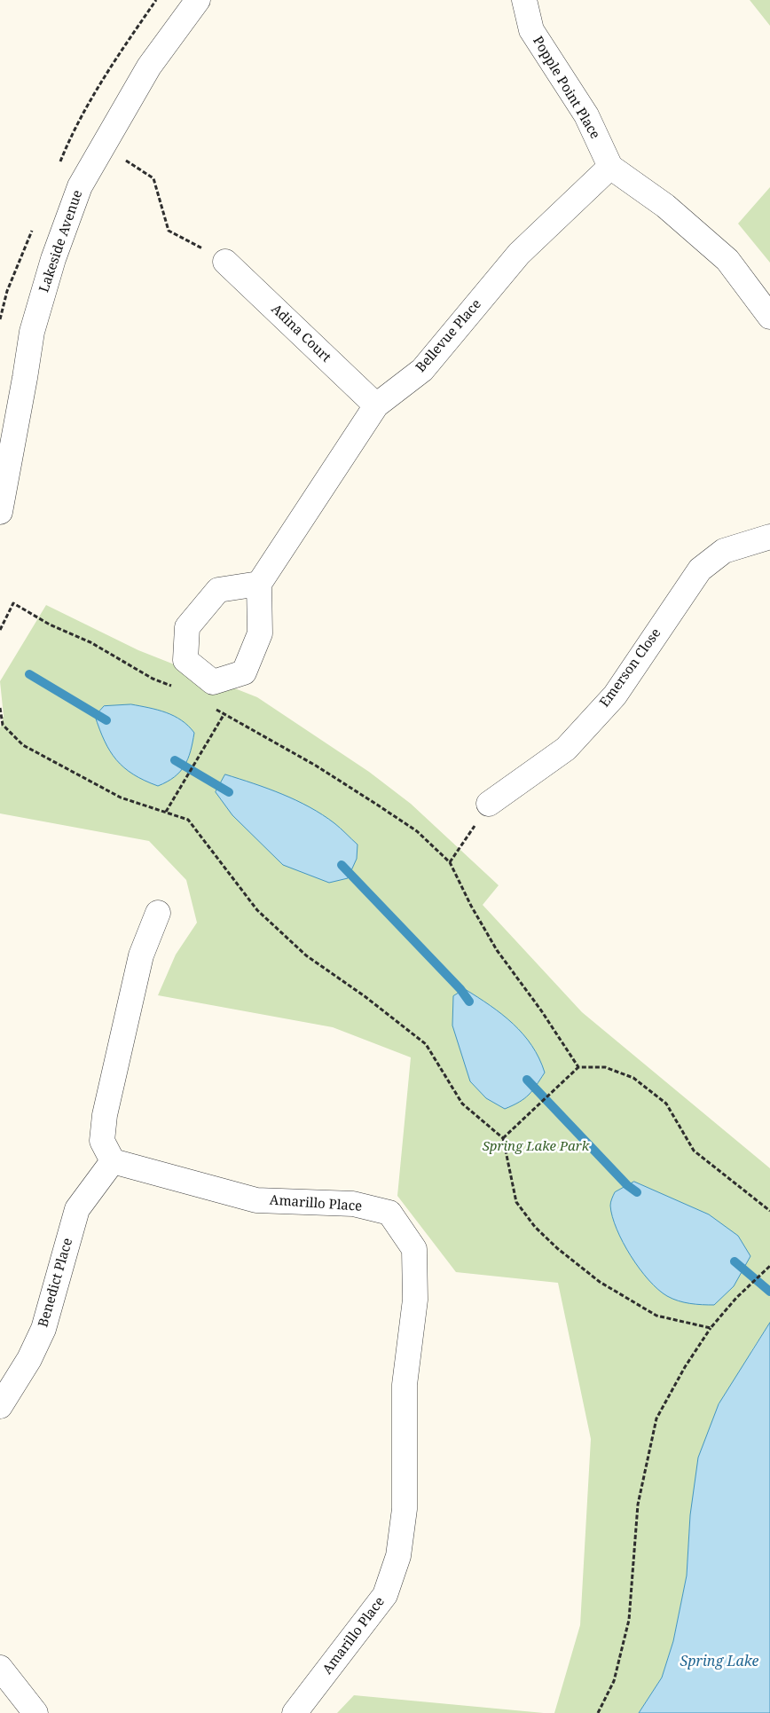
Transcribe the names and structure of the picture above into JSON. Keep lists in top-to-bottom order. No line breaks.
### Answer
{"streets":{"street":["Popple Point Place","Lakeside Avenue","Adina Court","Bellevue Place","Emerson Close","Amarillo Place","Benedict Place"]},"crossings":[["Popple Point Place","Bellevue Place"],["Adina Court","Bellevue Place"],["Amarillo Place","Benedict Place"]],"water":["Spring Lake"],"parks":["Spring Lake Park"]}
